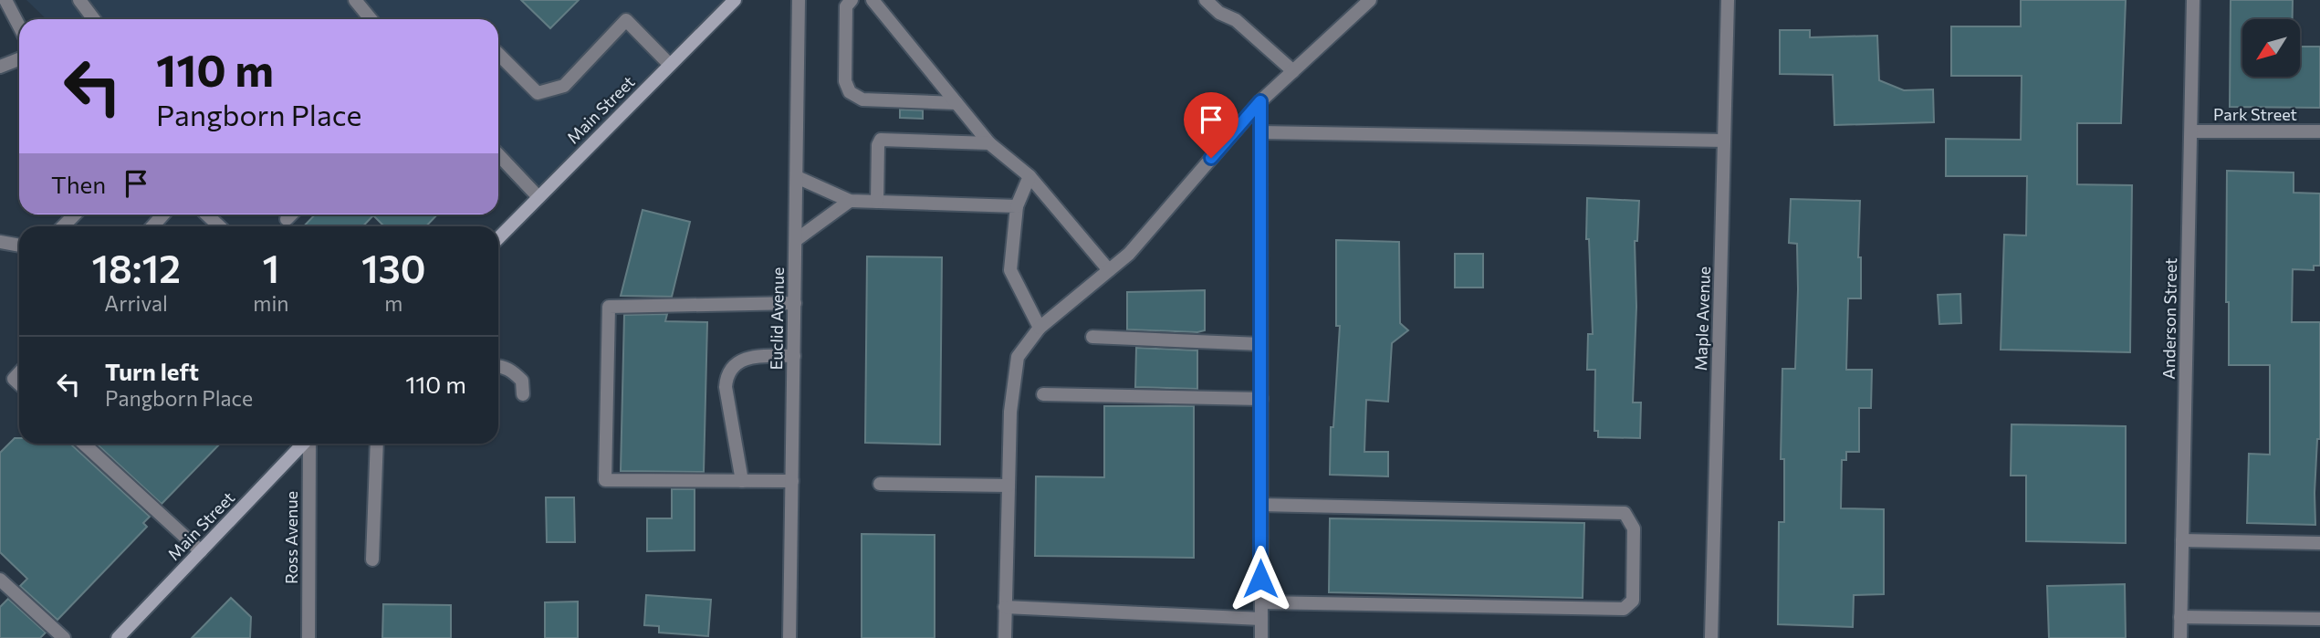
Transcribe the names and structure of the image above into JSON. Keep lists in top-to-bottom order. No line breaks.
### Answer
{"streets":{"main road":["Main Street"],"street":["Park Street","Euclid Avenue","Maple Avenue","Anderson Street","Ross Avenue"]},"crossings":[["Park Street","Anderson Street"]],"north":"bottom left","page":{"turn":["110 m","Pangborn Place"],"then":"Then","eta":["18:12","Arrival","1","min","130","m"],"list":[{"name":"Turn left","note":"Pangborn Place","value":"110 m"}]}}
